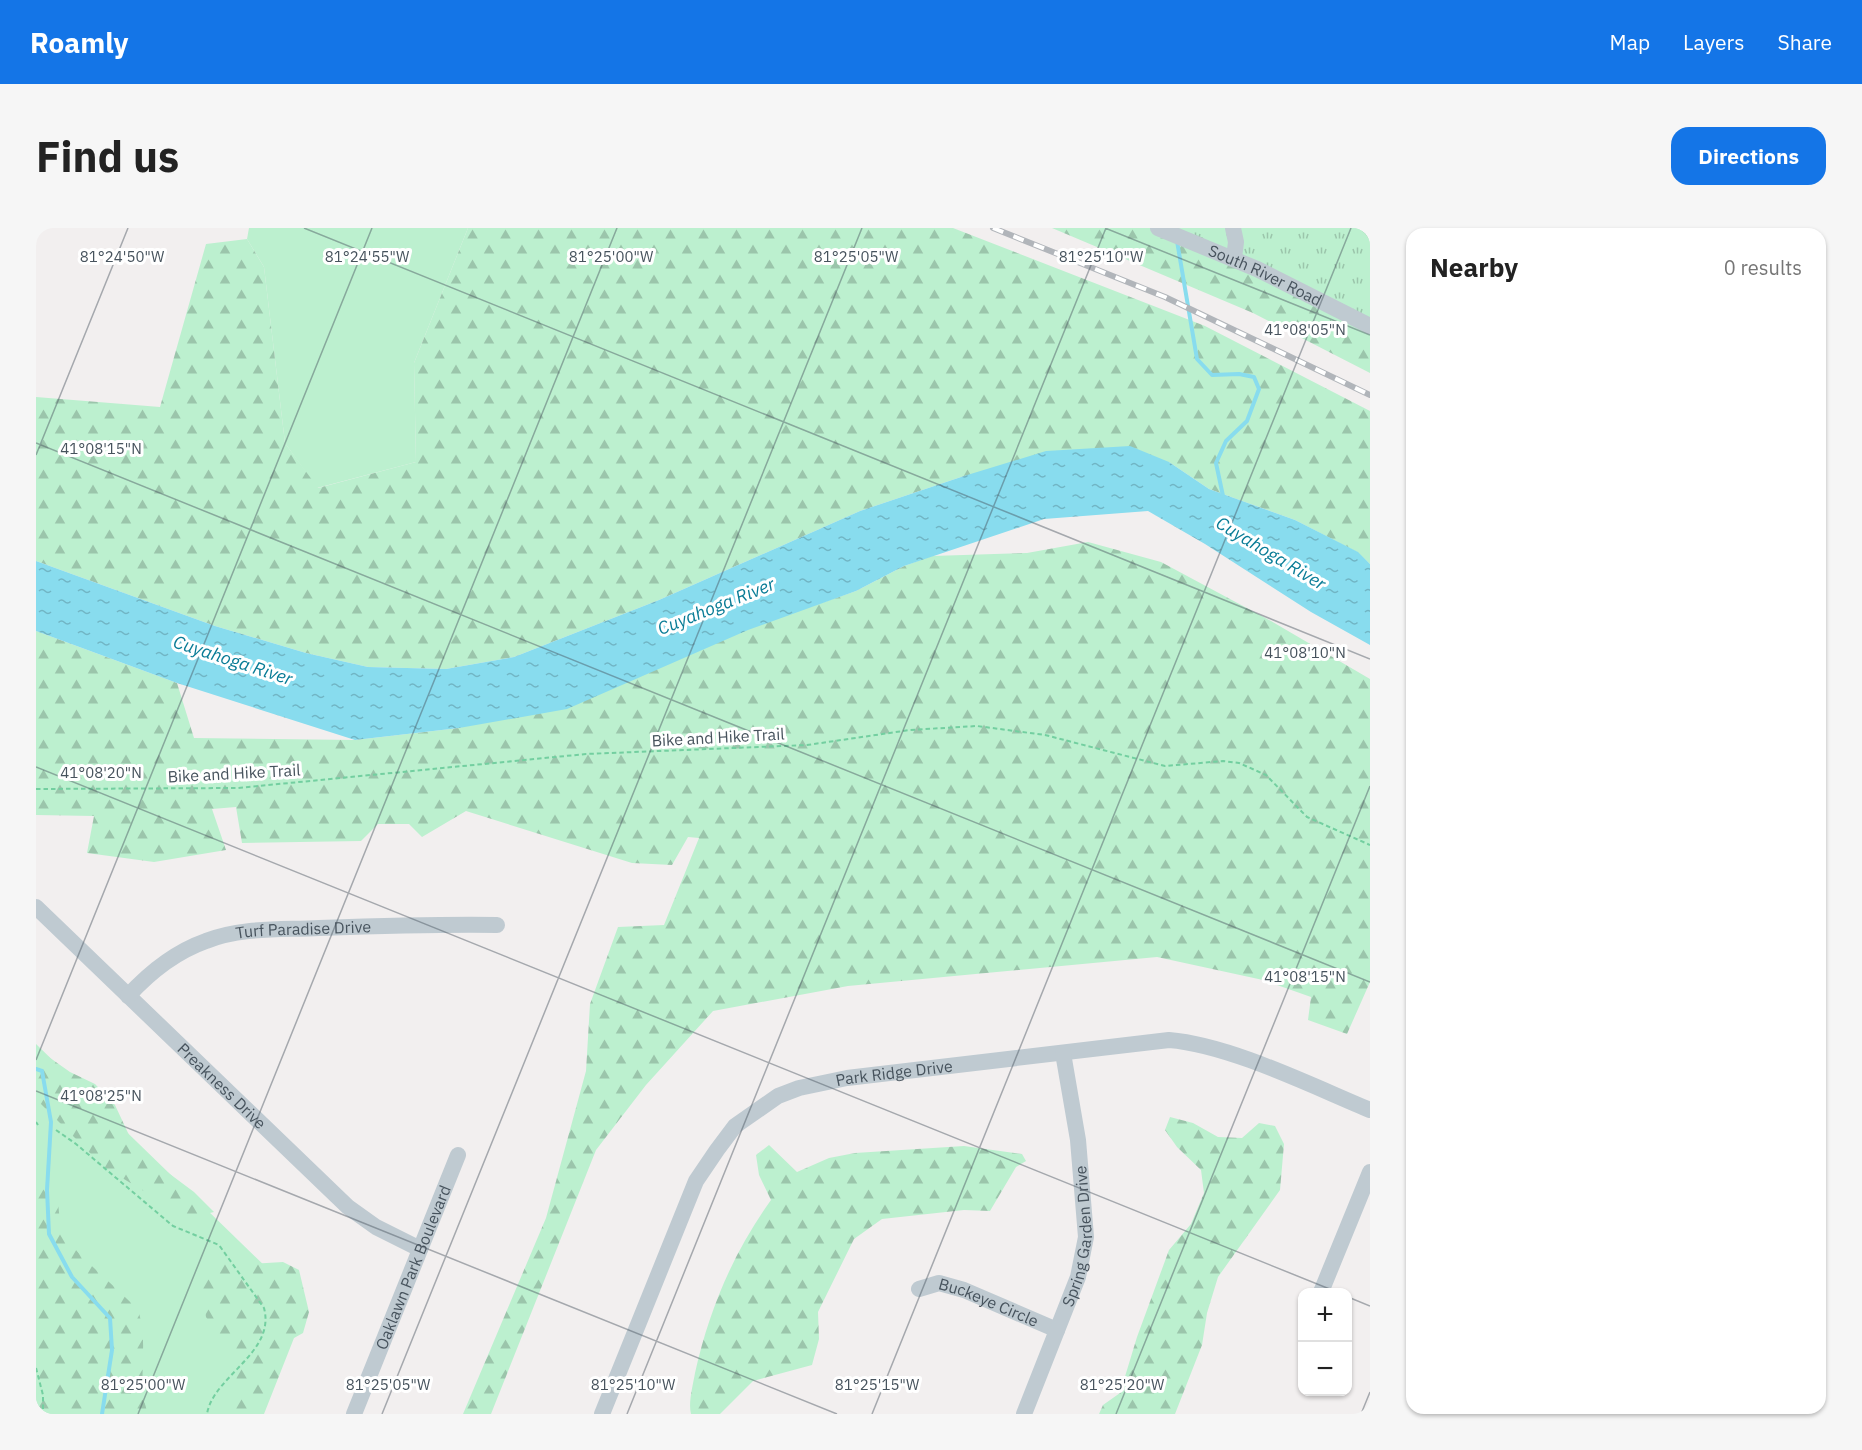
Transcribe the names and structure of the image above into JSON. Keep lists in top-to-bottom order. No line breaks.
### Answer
{"streets":{"street":["South River Road","Turf Paradise Drive","Park Ridge Drive","Preakness Drive","Spring Garden Drive","Oaklawn Park Boulevard","Buckeye Circle"],"path":["Bike and Hike Trail"]},"crossings":[["Turf Paradise Drive","Preakness Drive"],["Park Ridge Drive","Spring Garden Drive"],["Preakness Drive","Oaklawn Park Boulevard"],["Spring Garden Drive","Buckeye Circle"]],"water":["Cuyahoga River"],"page":{"header":"Roamly","nav":["Map","Layers","Share"],"buttons":"Directions","title":"Find us","heading":["Nearby","0 results"],"map_buttons":["+","−"]},"coordinates":["81°24'50\"W","81°25'05\"W","81°24'55\"W","81°25'00\"W","81°25'10\"W","41°08'05\"N","41°08'15\"N","41°08'10\"N","41°08'20\"N","41°08'25\"N","81°25'15\"W","81°25'20\"W"]}
